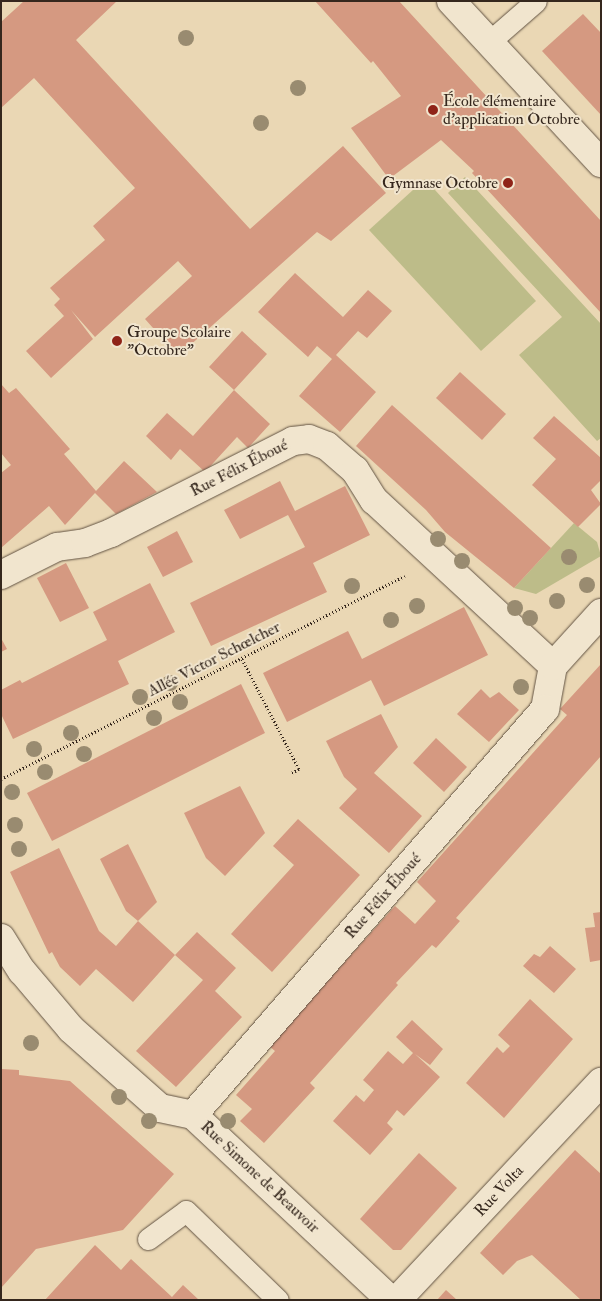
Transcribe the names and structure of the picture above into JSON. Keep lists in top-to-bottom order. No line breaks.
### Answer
{"streets":{"street":["Rue Félix Éboué","Rue Simone de Beauvoir","Rue Volta"],"path":["Allée Victor Schœlcher"]},"crossings":[["Rue Félix Éboué","Allée Victor Schœlcher"],["Rue Félix Éboué","Rue Simone de Beauvoir"]],"places":["École élémentaire d'application Octobre","Gymnase Octobre","Groupe Scolaire \"Octobre\""]}
